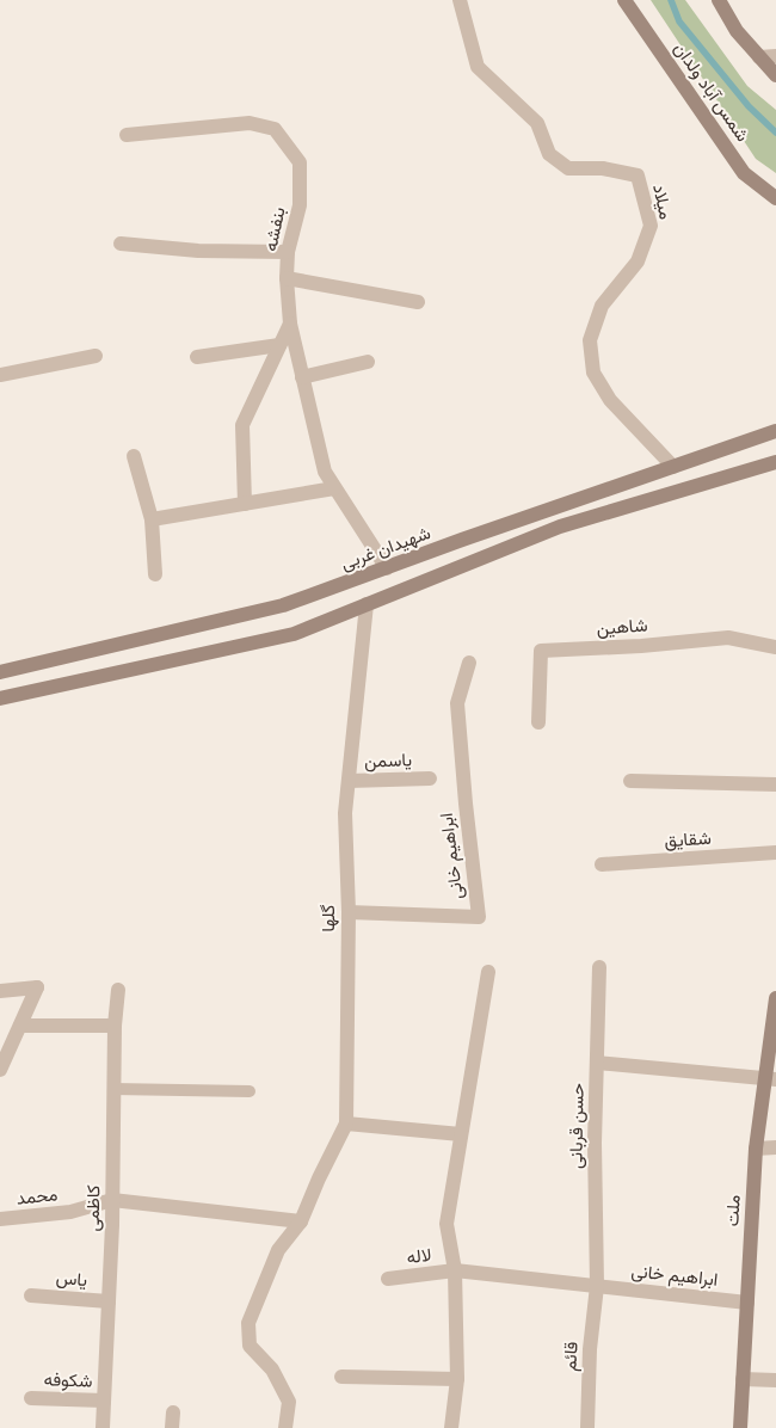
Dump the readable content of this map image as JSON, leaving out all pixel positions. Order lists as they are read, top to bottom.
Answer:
{
  "streets": {
    "main road": ["شمس آباد ولدان", "شهیدان غربی", "ملت"],
    "street": [
      "میلاد",
      "بنفشه",
      "شاهین",
      "یاسمن",
      "شقایق",
      "ابراهیم خانی",
      "گلها",
      "حسن قربانی",
      "محمد",
      "کاظمی",
      "لاله",
      "یاس",
      "قائم",
      "شکوفه"
    ]
  },
  "crossings": [
    ["میلاد", "شهیدان غربی"],
    ["بنفشه", "شهیدان غربی"],
    ["یاسمن", "گلها"],
    ["ابراهیم خانی", "گلها"],
    ["ابراهیم خانی", "حسن قربانی"],
    ["ابراهیم خانی", "ملت"],
    ["ابراهیم خانی", "لاله"],
    ["ابراهیم خانی", "قائم"],
    ["حسن قربانی", "قائم"],
    ["محمد", "کاظمی"],
    ["کاظمی", "یاس"],
    ["کاظمی", "شکوفه"]
  ]
}
